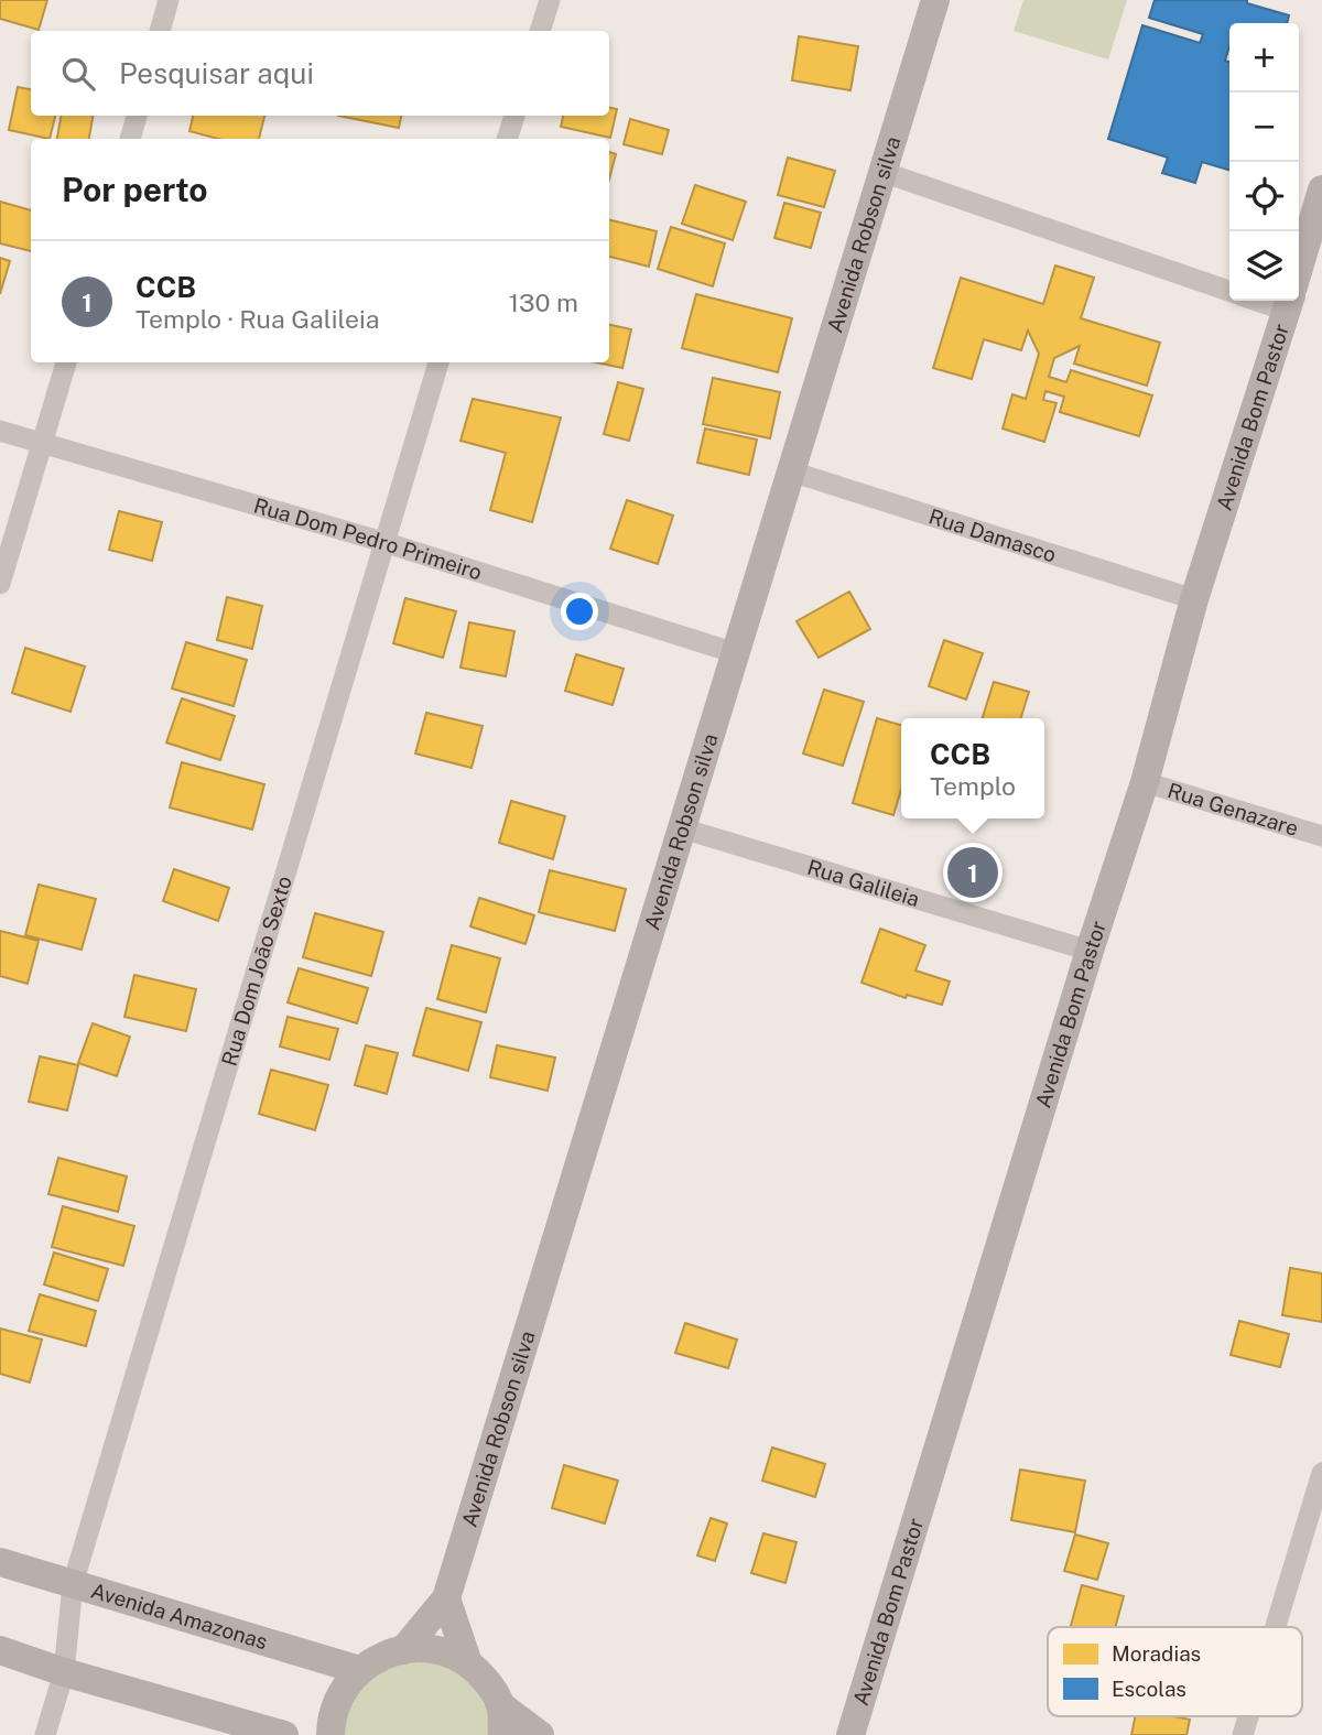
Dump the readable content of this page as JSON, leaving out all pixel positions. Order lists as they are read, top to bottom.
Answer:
{
  "streets": {
    "street": [
      "Avenida Robson silva",
      "Avenida Bom Pastor",
      "Rua Damasco",
      "Rua Dom Pedro Primeiro",
      "Rua Genazare",
      "Rua Galileia",
      "Rua Dom João Sexto",
      "Avenida Amazonas"
    ]
  },
  "crossings": [
    ["Avenida Robson silva", "Rua Damasco"],
    ["Avenida Robson silva", "Rua Dom Pedro Primeiro"],
    ["Avenida Robson silva", "Rua Galileia"],
    ["Avenida Bom Pastor", "Rua Damasco"],
    ["Avenida Bom Pastor", "Rua Genazare"],
    ["Avenida Bom Pastor", "Rua Galileia"],
    ["Rua Dom Pedro Primeiro", "Rua Dom João Sexto"],
    ["Rua Dom João Sexto", "Avenida Amazonas"]
  ],
  "legend": ["Moradias", "Escolas"],
  "page": {
    "map_buttons": ["+", "−"],
    "search": "Pesquisar aqui",
    "heading": "Por perto",
    "list": [
      {
        "mark": "1",
        "name": "CCB",
        "note": "Templo · Rua Galileia",
        "value": "130 m"
      }
    ],
    "popup": ["CCB", "Templo"],
    "pins": "1"
  }
}
